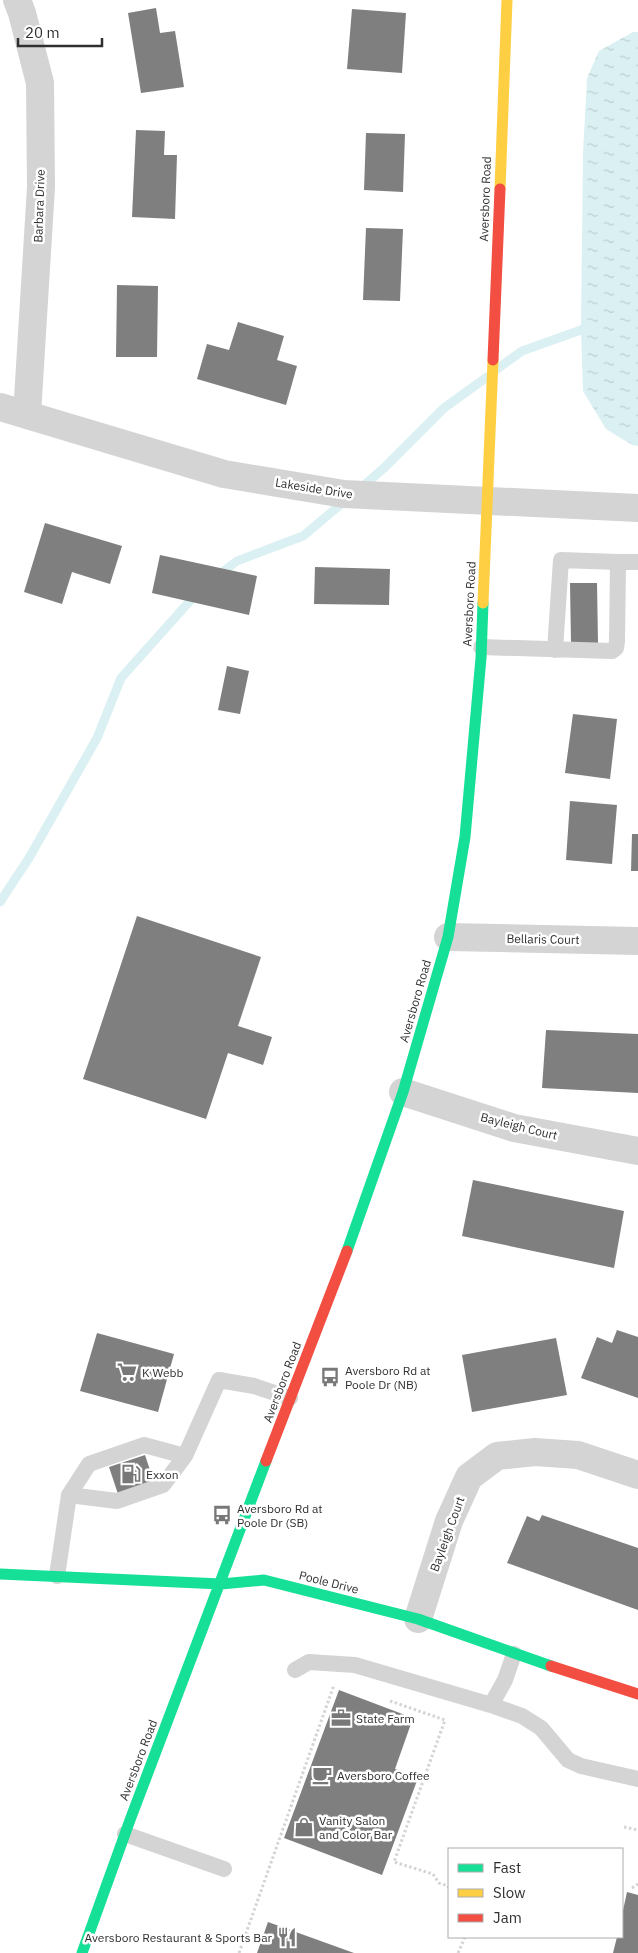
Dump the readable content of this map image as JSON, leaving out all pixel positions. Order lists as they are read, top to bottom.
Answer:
{
  "streets": {
    "street": [
      "Aversboro Road",
      "Barbara Drive",
      "Lakeside Drive",
      "Bellaris Court",
      "Bayleigh Court",
      "Poole Drive"
    ]
  },
  "crossings": [
    ["Aversboro Road", "Lakeside Drive"],
    ["Aversboro Road", "Bellaris Court"],
    ["Aversboro Road", "Bayleigh Court"],
    ["Aversboro Road", "Poole Drive"],
    ["Barbara Drive", "Lakeside Drive"],
    ["Bayleigh Court", "Poole Drive"]
  ],
  "places": {
    "supermarket": ["K Webb"],
    "bus stop": ["Aversboro Rd at Poole Dr (NB)", "Aversboro Rd at Poole Dr (SB)"],
    "fuel station": ["Exxon"],
    "office": ["State Farm"],
    "cafe": ["Aversboro Coffee"],
    "shop": ["Vanity Salon and Color Bar"],
    "restaurant": ["Aversboro Restaurant & Sports Bar"]
  },
  "legend": ["Fast", "Slow", "Jam"],
  "scale_bar": "20 m"
}
